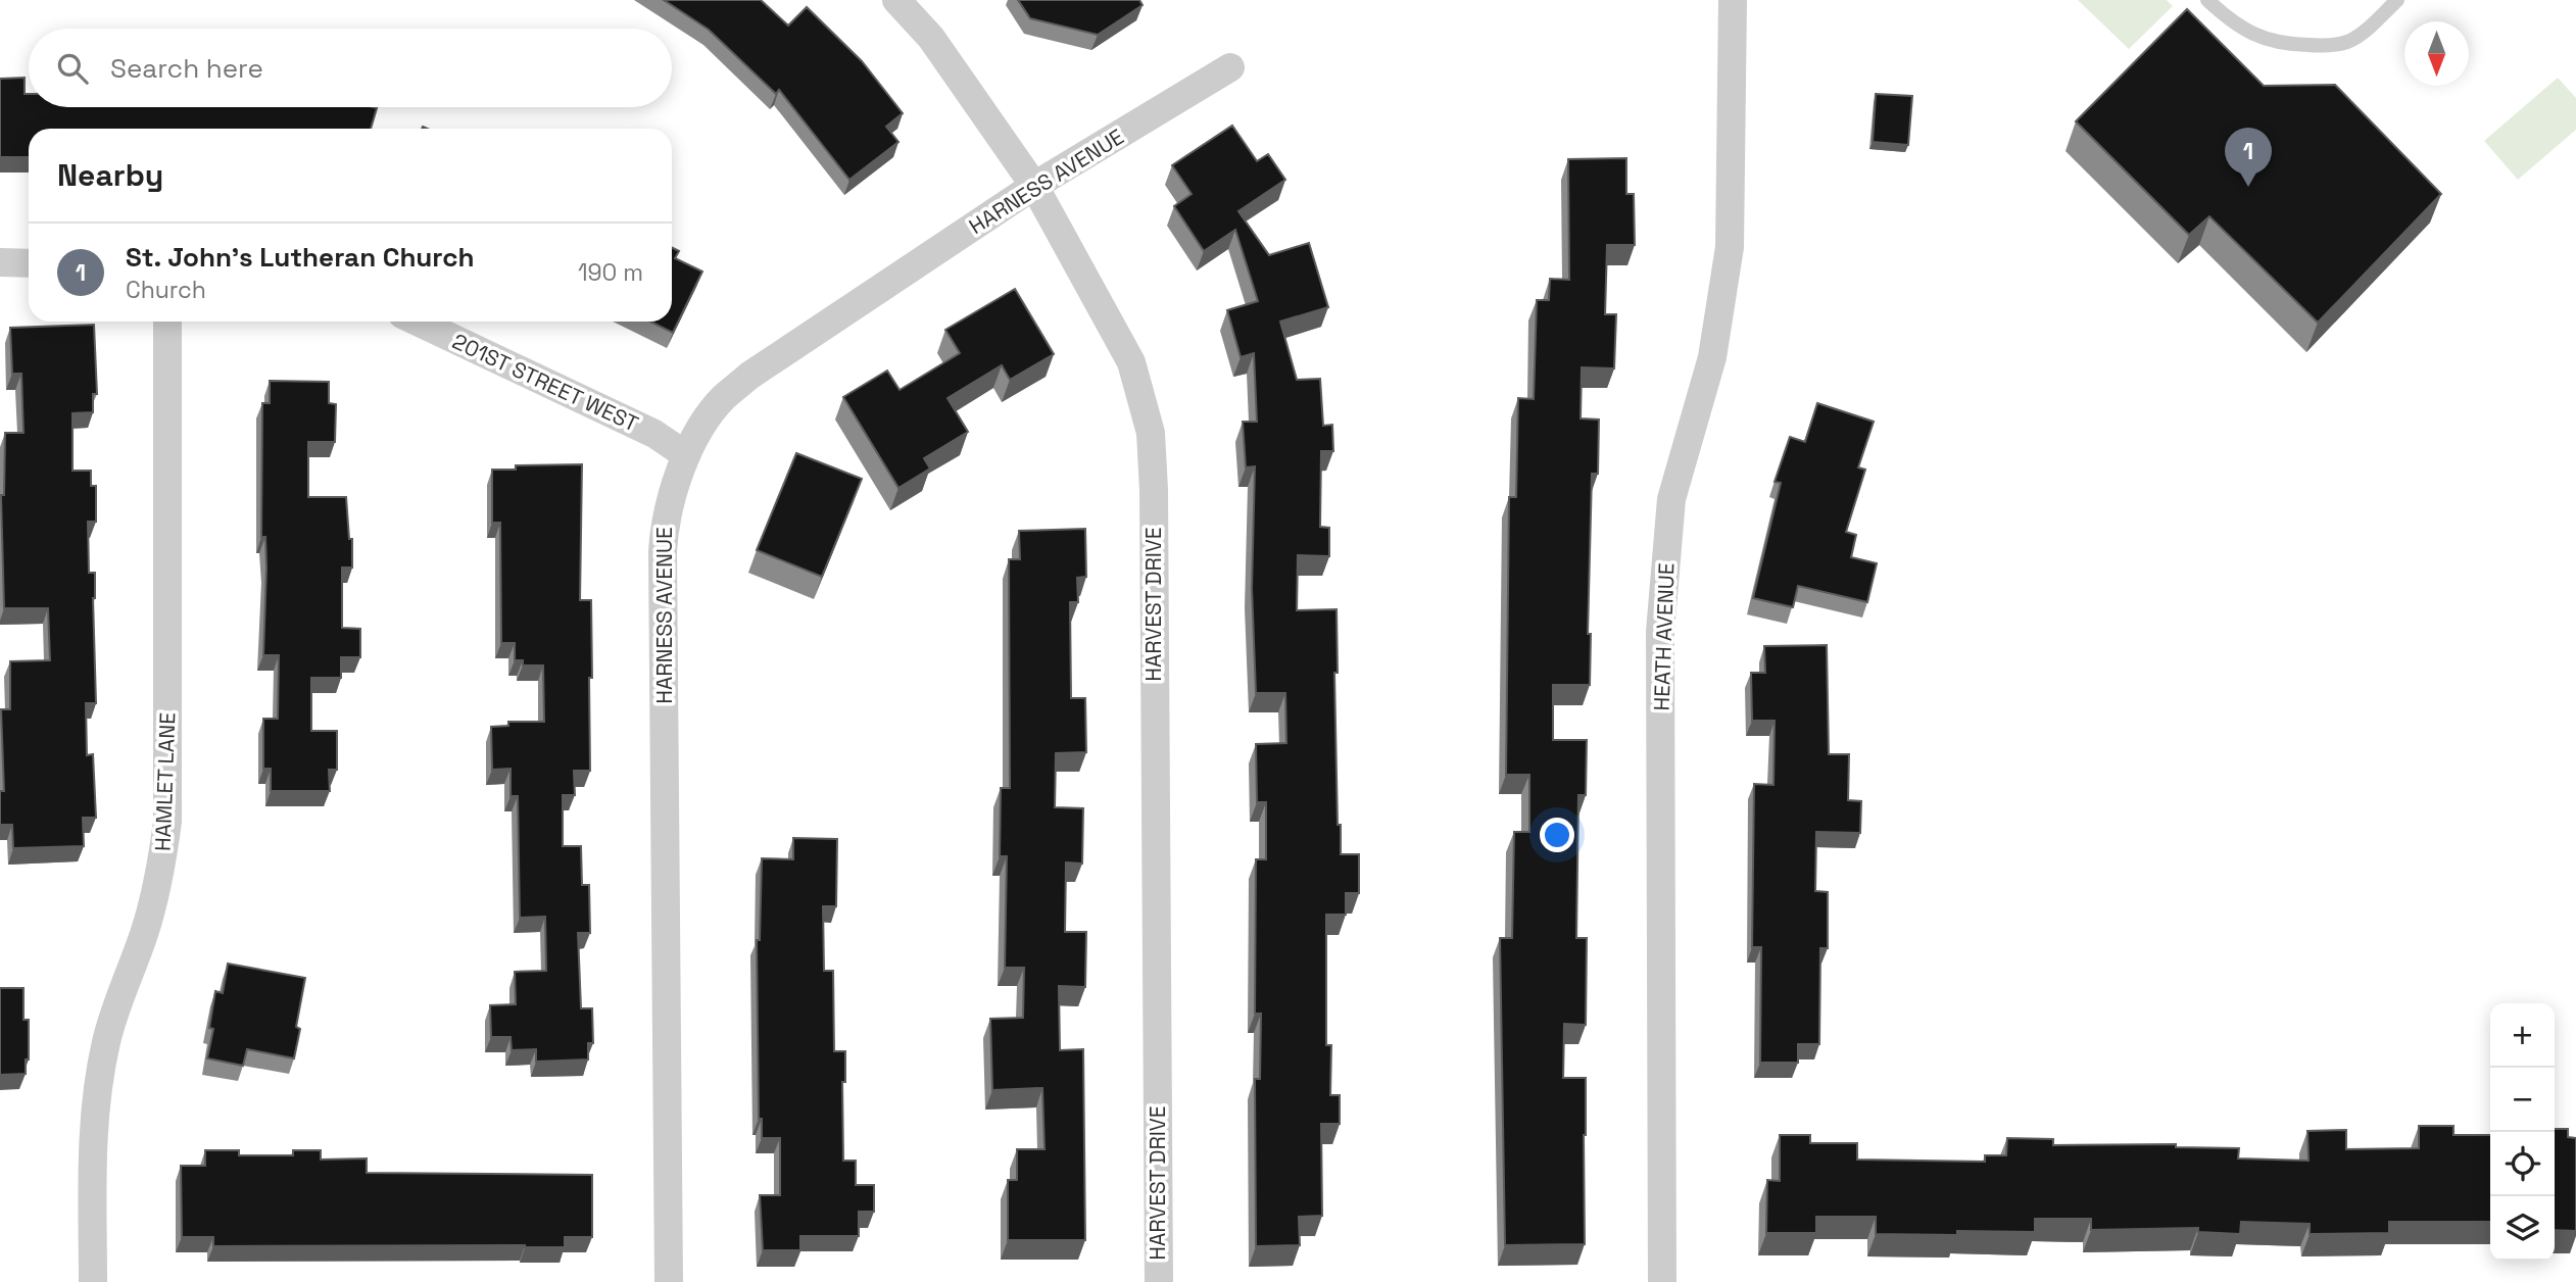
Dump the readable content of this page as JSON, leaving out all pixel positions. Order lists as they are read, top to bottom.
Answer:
{
  "streets": {
    "street": [
      "HARNESS AVENUE",
      "201ST STREET WEST",
      "HARVEST DRIVE",
      "HEATH AVENUE",
      "HAMLET LANE"
    ]
  },
  "crossings": [
    ["HARNESS AVENUE", "201ST STREET WEST"],
    ["HARNESS AVENUE", "HARVEST DRIVE"]
  ],
  "north": "bottom",
  "page": {
    "search": "Search here",
    "pins": "1",
    "heading": "Nearby",
    "list": [
      {
        "mark": "1",
        "name": "St. John's Lutheran Church",
        "note": "Church",
        "value": "190 m"
      }
    ],
    "map_buttons": ["+", "−"]
  }
}
